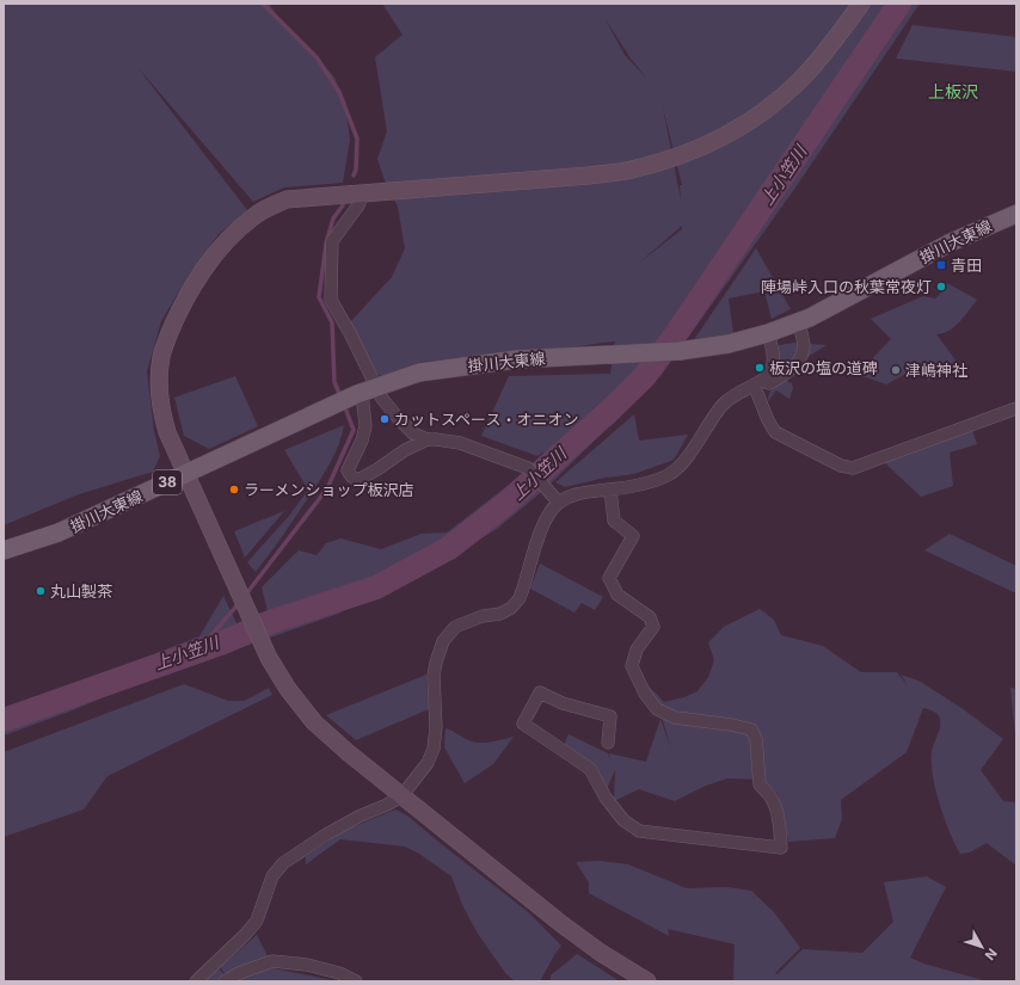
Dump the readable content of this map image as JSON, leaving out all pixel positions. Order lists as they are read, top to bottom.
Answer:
{
  "streets": {
    "main road": ["掛川大東線", "38"]
  },
  "districts": ["上板沢"],
  "water": ["上小笠川"],
  "places": {
    "transit": ["青田"],
    "other": [
      "陣場峠入口の秋葉常夜灯",
      "板沢の塩の道碑",
      "津嶋神社",
      "カットスペース・オニオン",
      "ラーメンショップ板沢店",
      "丸山製茶"
    ]
  },
  "north": "bottom right"
}
